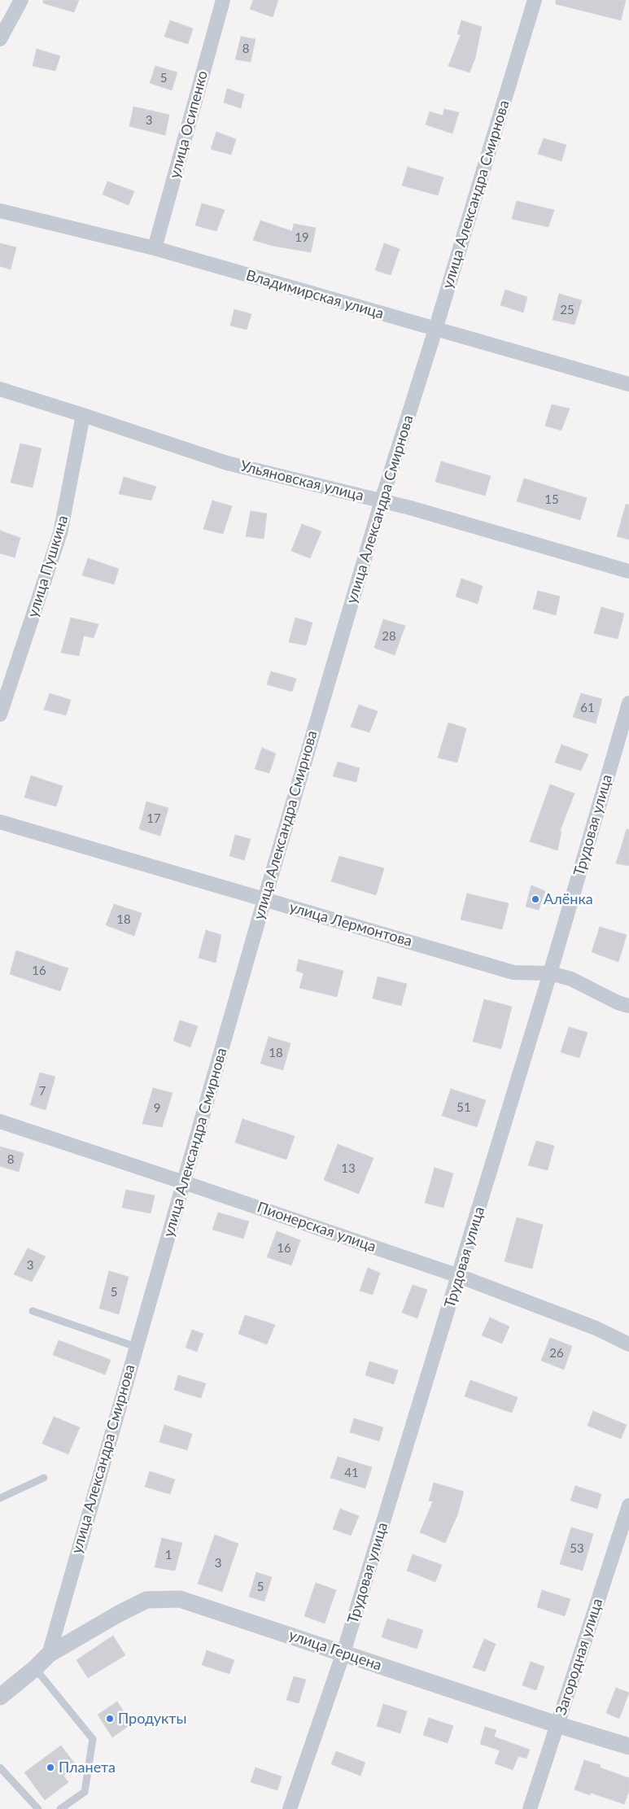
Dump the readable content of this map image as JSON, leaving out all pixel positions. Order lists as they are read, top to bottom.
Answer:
{
  "streets": {
    "street": [
      "улица Осипенко",
      "улица Александра Смирнова",
      "Владимирская улица",
      "Ульяновская улица",
      "улица Пушкина",
      "Трудовая улица",
      "улица Лермонтова",
      "Пионерская улица",
      "улица Герцена",
      "Загородная улица"
    ]
  },
  "crossings": [
    ["улица Осипенко", "Владимирская улица"],
    ["улица Александра Смирнова", "Владимирская улица"],
    ["улица Александра Смирнова", "Ульяновская улица"],
    ["улица Александра Смирнова", "улица Лермонтова"],
    ["улица Александра Смирнова", "Пионерская улица"],
    ["улица Александра Смирнова", "улица Герцена"],
    ["Ульяновская улица", "улица Пушкина"],
    ["Трудовая улица", "улица Лермонтова"],
    ["Трудовая улица", "Пионерская улица"],
    ["Трудовая улица", "улица Герцена"],
    ["улица Герцена", "Загородная улица"]
  ],
  "places": ["Алёнка", "Продукты", "Планета"],
  "house_numbers": [
    "8",
    "5",
    "3",
    "19",
    "25",
    "15",
    "28",
    "61",
    "17",
    "18",
    "16",
    "18",
    "7",
    "51",
    "9",
    "8",
    "13",
    "16",
    "3",
    "5",
    "26",
    "41",
    "53",
    "1",
    "3",
    "5"
  ]
}
